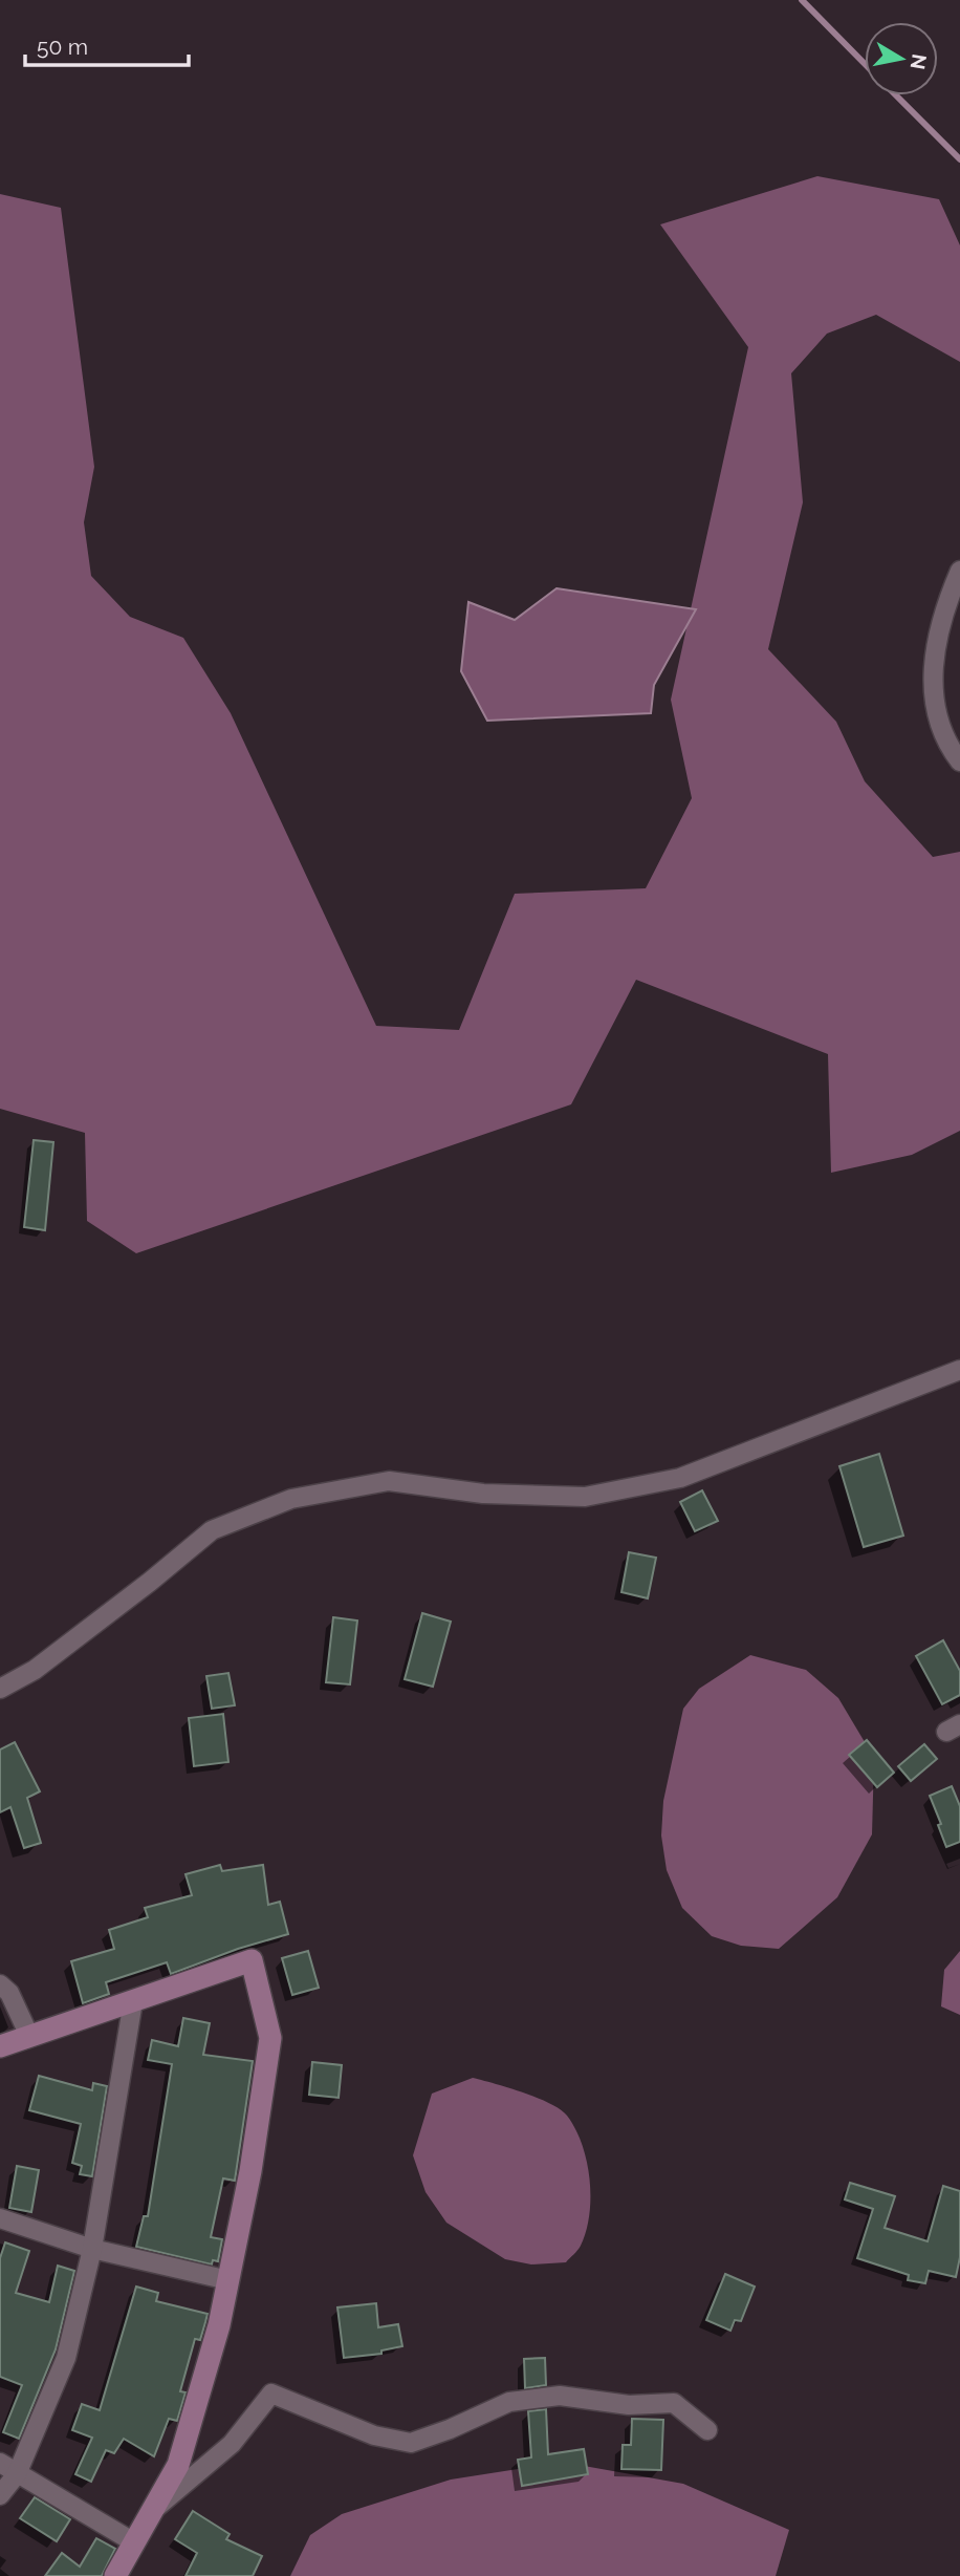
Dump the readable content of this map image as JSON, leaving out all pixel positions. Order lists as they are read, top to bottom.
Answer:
{
  "scale_bar": "50 m",
  "north": "right"
}
